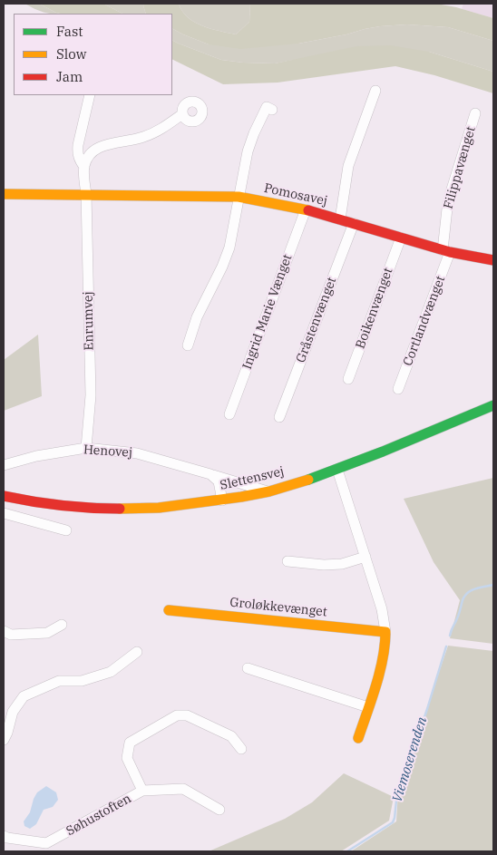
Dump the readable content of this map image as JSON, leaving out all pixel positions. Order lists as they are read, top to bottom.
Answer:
{
  "streets": {
    "street": [
      "Filippavænget",
      "Pomosavej",
      "Boikenvænget",
      "Ingrid Marie Vænget",
      "Gråstenvænget",
      "Enrumvej",
      "Cortlandvænget",
      "Henovej",
      "Slettensvej",
      "Groløkkevænget",
      "Søhustoften"
    ]
  },
  "crossings": [
    ["Filippavænget", "Pomosavej"],
    ["Filippavænget", "Cortlandvænget"],
    ["Pomosavej", "Boikenvænget"],
    ["Pomosavej", "Ingrid Marie Vænget"],
    ["Pomosavej", "Gråstenvænget"],
    ["Pomosavej", "Enrumvej"],
    ["Pomosavej", "Cortlandvænget"],
    ["Enrumvej", "Henovej"],
    ["Henovej", "Slettensvej"]
  ],
  "water": ["Viemoserenden"],
  "legend": ["Fast", "Slow", "Jam"]
}
